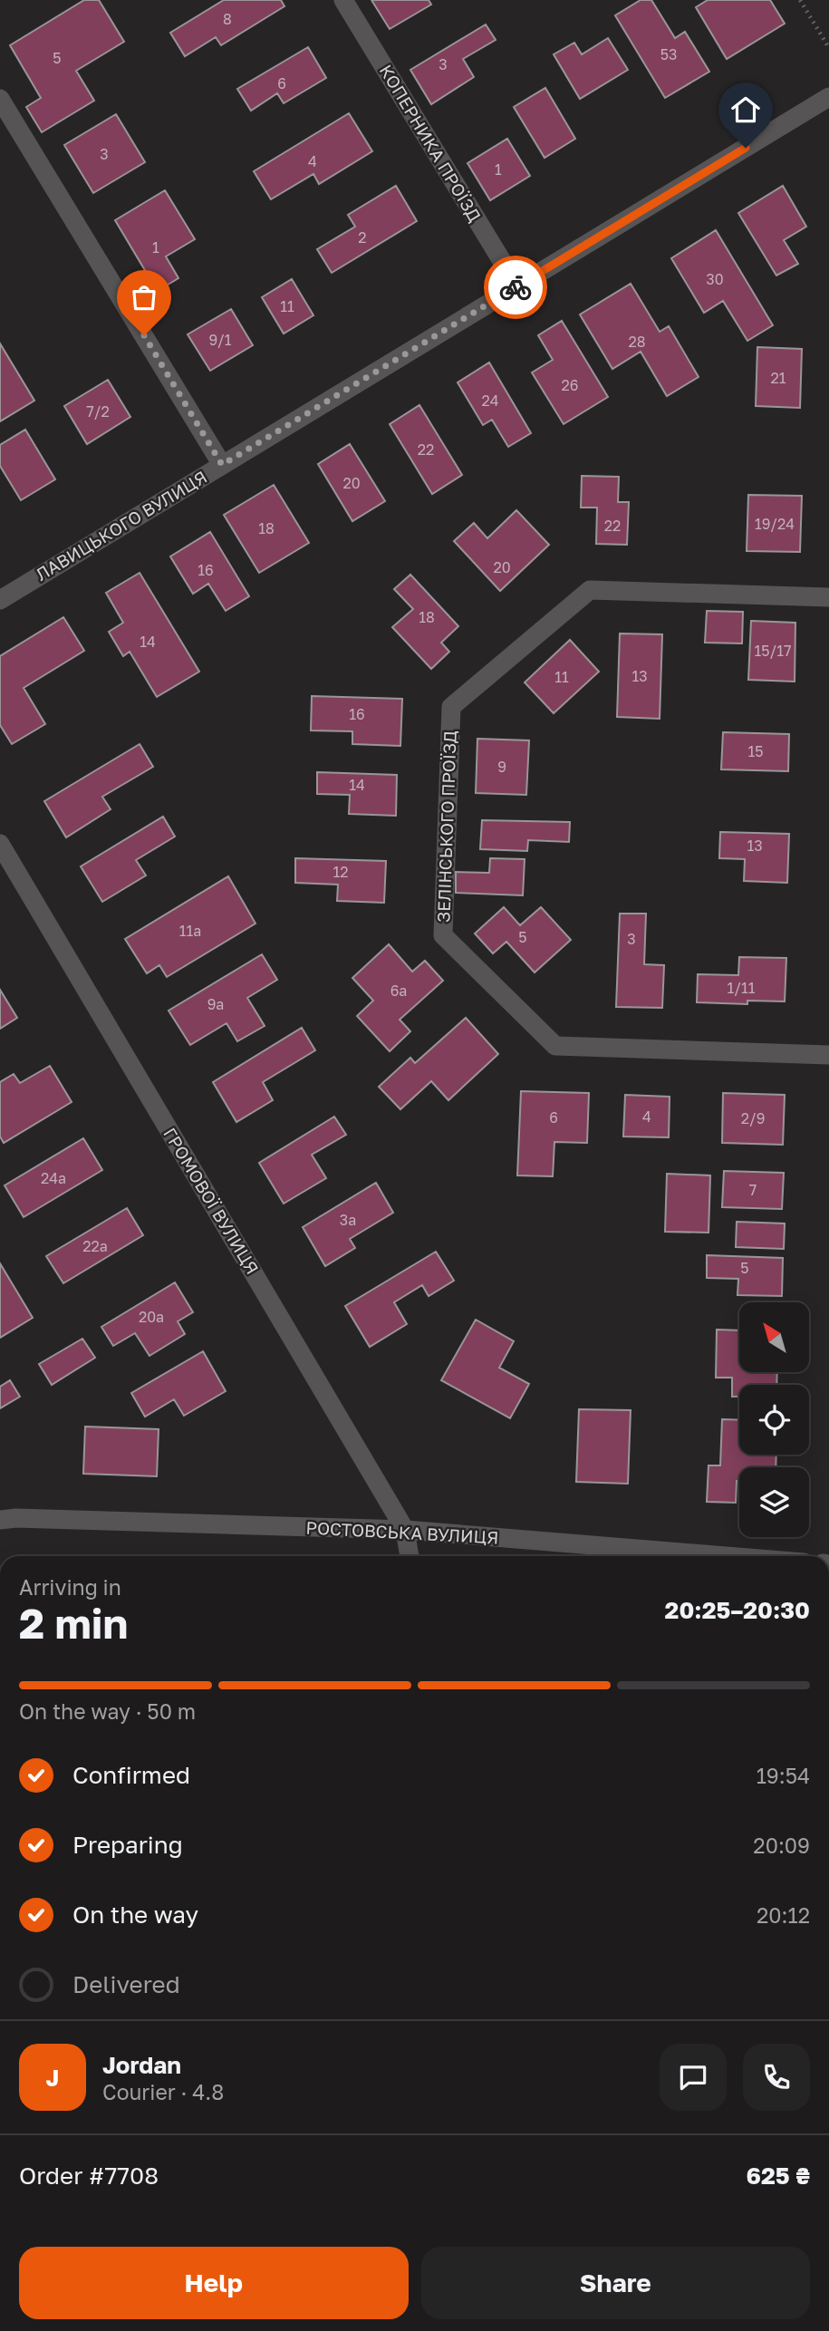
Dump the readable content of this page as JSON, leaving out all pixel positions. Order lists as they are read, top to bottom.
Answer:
{
  "streets": {
    "street": [
      "КОПЕРНИКА ПРОЇЗД",
      "ЛАВИЦЬКОГО ВУЛИЦЯ",
      "ЗЕЛІНСЬКОГО ПРОЇЗД",
      "ГРОМОВОЇ ВУЛИЦЯ",
      "РОСТОВСЬКА ВУЛИЦЯ"
    ]
  },
  "crossings": [
    ["КОПЕРНИКА ПРОЇЗД", "ЛАВИЦЬКОГО ВУЛИЦЯ"],
    ["ГРОМОВОЇ ВУЛИЦЯ", "РОСТОВСЬКА ВУЛИЦЯ"]
  ],
  "house_numbers": [
    "8",
    "53",
    "5",
    "3",
    "6",
    "3",
    "4",
    "1",
    "2",
    "1",
    "30",
    "11",
    "9/1",
    "28",
    "21",
    "26",
    "24",
    "7/2",
    "22",
    "20",
    "19/24",
    "22",
    "18",
    "20",
    "16",
    "18",
    "14",
    "15/17",
    "13",
    "11",
    "16",
    "15",
    "9",
    "14",
    "13",
    "12",
    "11а",
    "5",
    "3",
    "1/11",
    "6а",
    "9а",
    "4",
    "6",
    "2/9",
    "24а",
    "7",
    "3а",
    "22а",
    "5",
    "20а"
  ],
  "north": "top left",
  "page": {
    "heading": ["2 min", "Arriving in", "20:25–20:30"],
    "panel": [
      "Jordan",
      "Courier · 4.8",
      "Order #7708",
      "625 ₴"
    ],
    "bar": "On the way · 50 m",
    "list": [
      ["Confirmed", "19:54"],
      ["Preparing", "20:09"],
      ["On the way", "20:12"],
      "Delivered"
    ],
    "round": "J",
    "buttons": ["Help", "Share"]
  }
}
